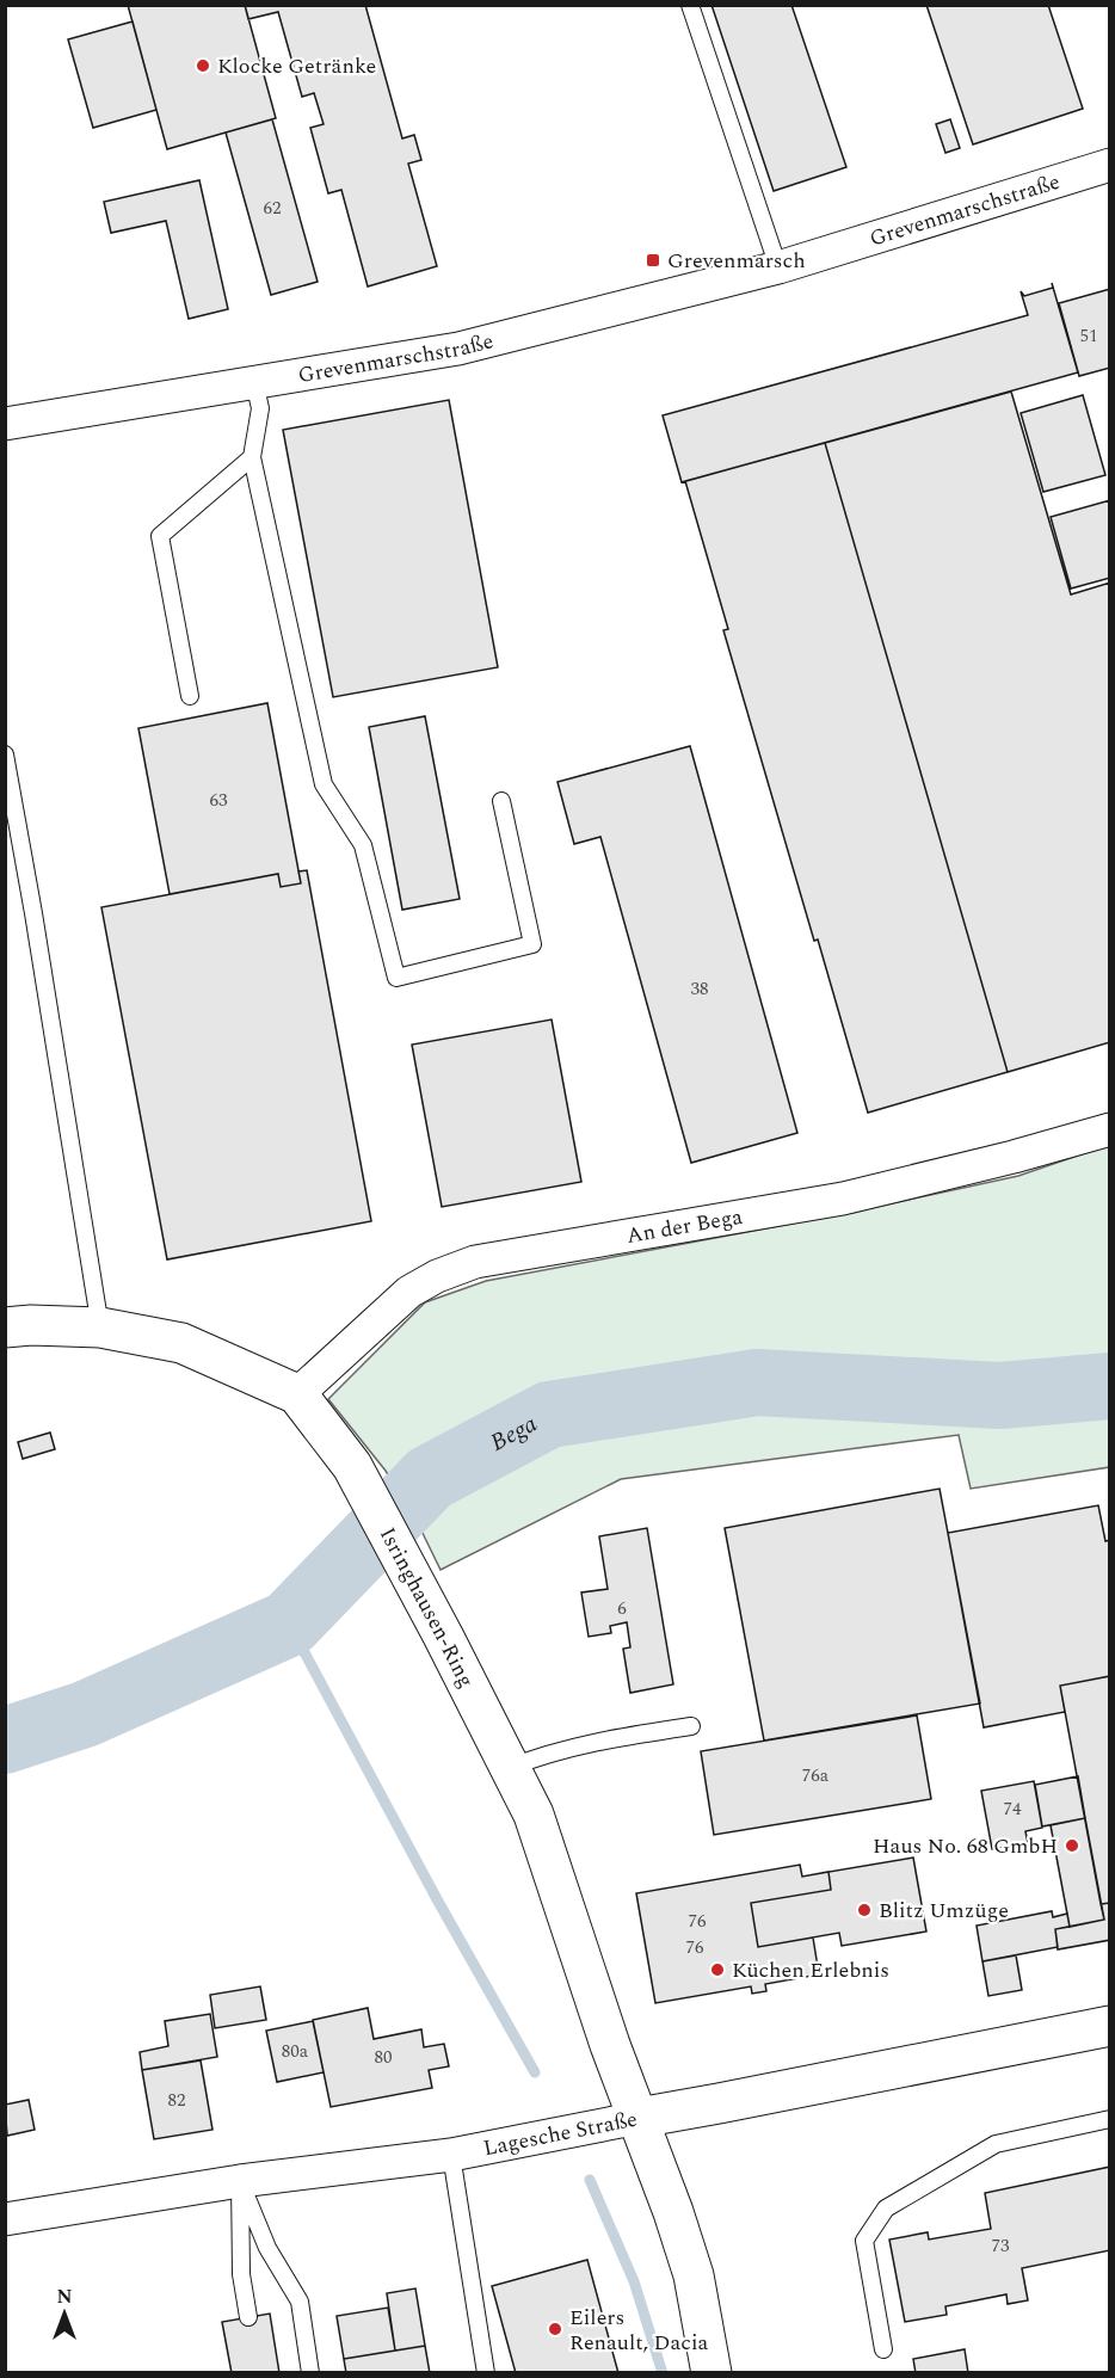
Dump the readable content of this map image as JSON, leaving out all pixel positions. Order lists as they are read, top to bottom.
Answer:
{
  "streets": {
    "street": [
      "Grevenmarschstraße",
      "An der Bega",
      "Isringhausen-Ring",
      "Lagesche Straße"
    ]
  },
  "crossings": [
    ["An der Bega", "Isringhausen-Ring"],
    ["Isringhausen-Ring", "Lagesche Straße"]
  ],
  "water": ["Bega"],
  "places": {
    "other": [
      "Klocke Getränke",
      "Haus No. 68 GmbH",
      "Blitz Umzüge",
      "Küchen Erlebnis",
      "Eilers Renault, Dacia"
    ],
    "transit": ["Grevenmarsch"]
  },
  "house_numbers": [
    "62",
    "51",
    "63",
    "38",
    "6",
    "76a",
    "74",
    "76",
    "76",
    "80a",
    "80",
    "82",
    "73"
  ],
  "north": "top"
}
